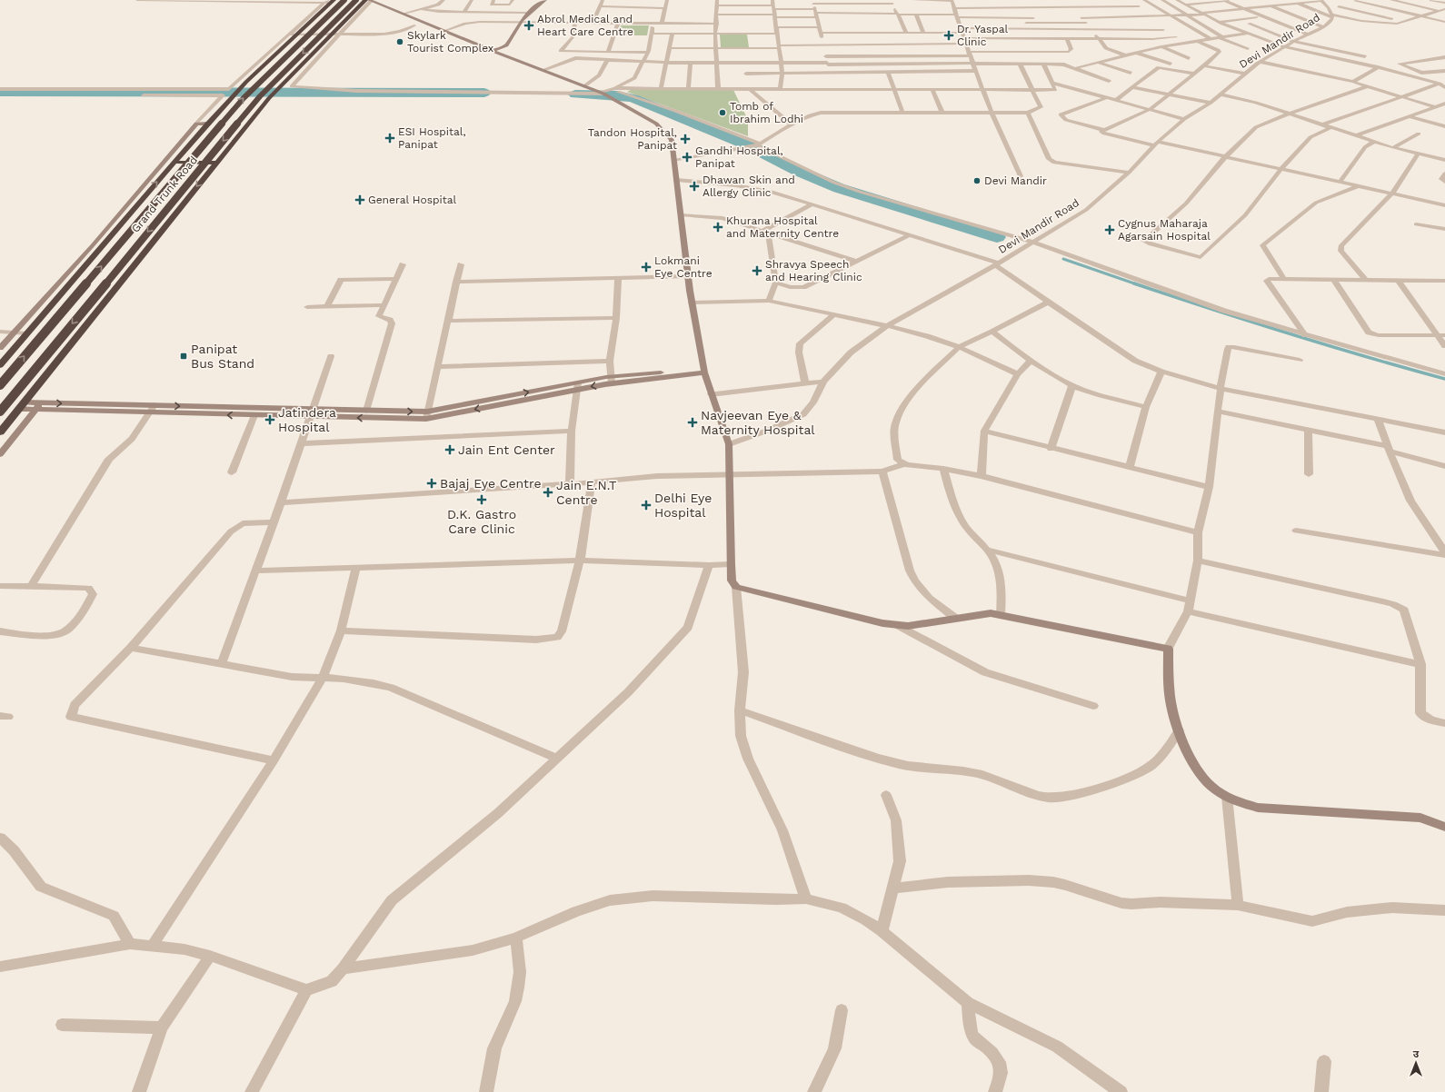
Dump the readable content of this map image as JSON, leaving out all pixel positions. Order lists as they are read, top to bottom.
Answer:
{
  "streets": {
    "highway": ["Grand Trunk Road"],
    "street": ["Devi Mandir Road"]
  },
  "places": {
    "health": [
      "Abrol Medical and Heart Care Centre",
      "Dr. Yaspal Clinic",
      "ESI Hospital, Panipat",
      "Tandon Hospital, Panipat",
      "Gandhi Hospital, Panipat",
      "Dhawan Skin and Allergy Clinic",
      "General Hospital",
      "Khurana Hospital and Maternity Centre",
      "Cygnus Maharaja Agarsain Hospital",
      "Lokmani Eye Centre",
      "Shravya Speech and Hearing Clinic",
      "Jatindera Hospital",
      "Navjeevan Eye & Maternity Hospital",
      "Jain Ent Center",
      "Bajaj Eye Centre",
      "Jain E.N.T Centre",
      "D.K. Gastro Care Clinic",
      "Delhi Eye Hospital"
    ],
    "other": ["Skylark Tourist Complex", "Tomb of Ibrahim Lodhi", "Devi Mandir"],
    "transit": ["Panipat Bus Stand"]
  },
  "north": "top"
}
